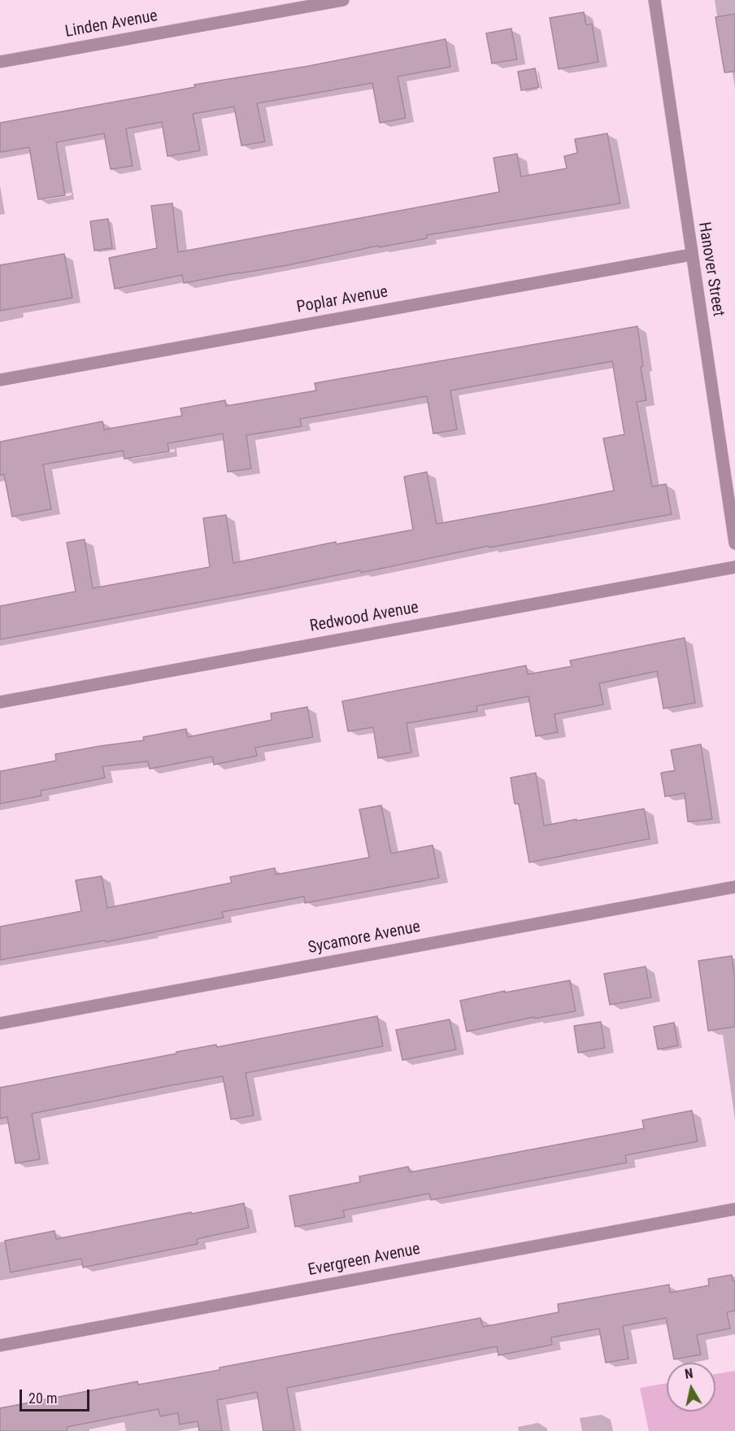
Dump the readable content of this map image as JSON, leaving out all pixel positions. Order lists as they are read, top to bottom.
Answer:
{
  "streets": {
    "street": [
      "Linden Avenue",
      "Hanover Street",
      "Poplar Avenue",
      "Redwood Avenue",
      "Sycamore Avenue",
      "Evergreen Avenue"
    ]
  },
  "crossings": [
    ["Hanover Street", "Poplar Avenue"]
  ],
  "scale_bar": "20 m",
  "north": "top"
}
